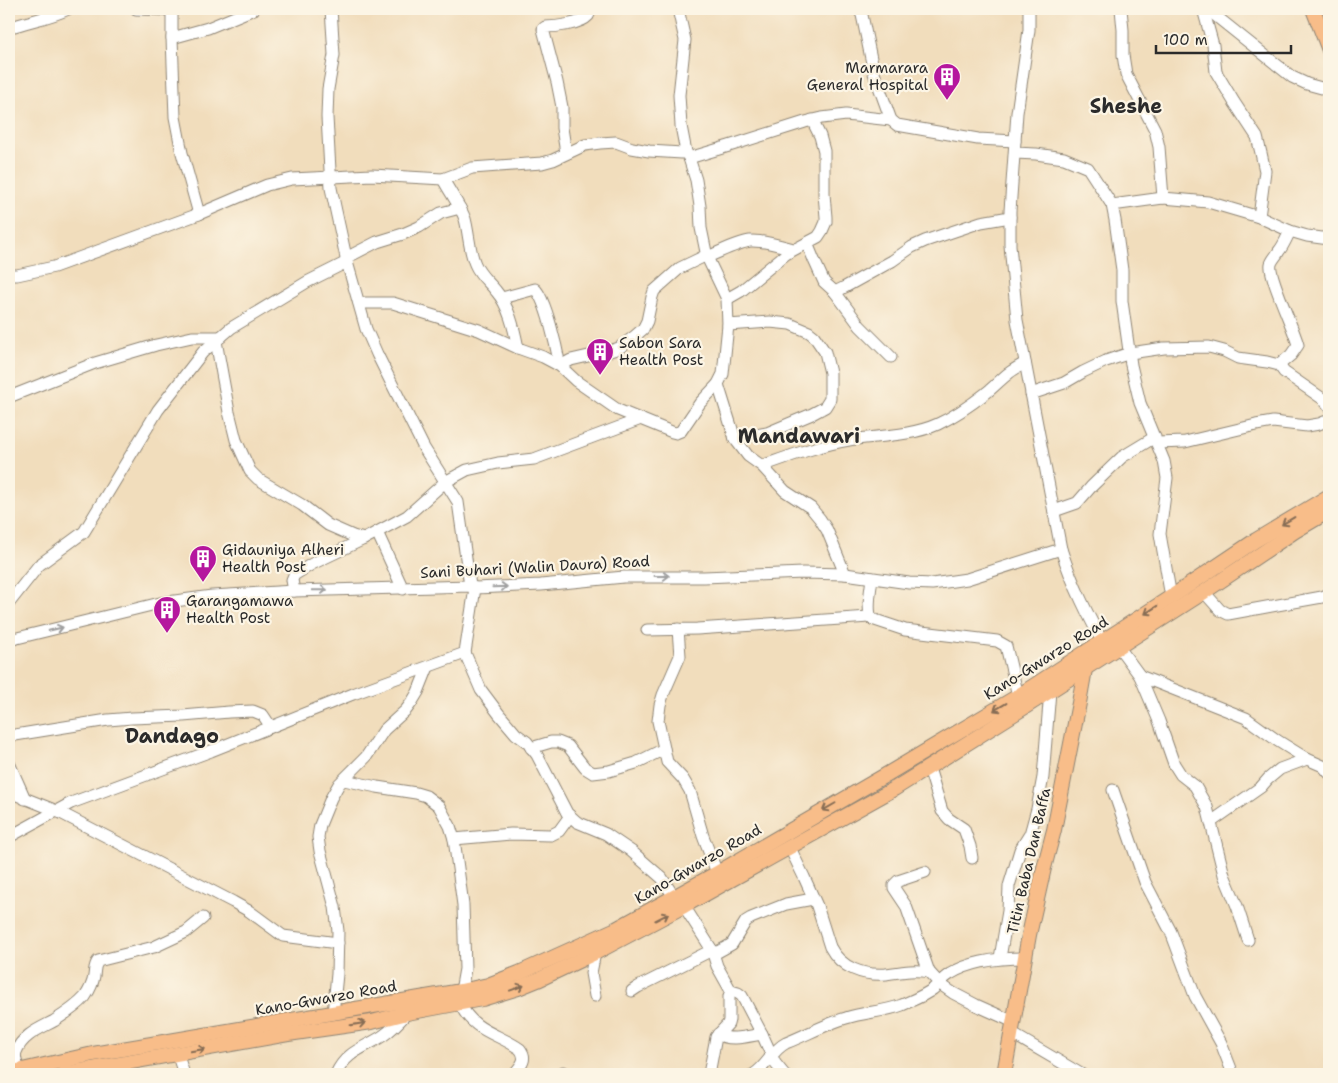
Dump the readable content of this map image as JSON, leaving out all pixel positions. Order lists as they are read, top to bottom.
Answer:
{
  "streets": {
    "main road": ["Kano-Gwarzo Road", "Titin Baba Dan Baffa"],
    "street": ["Sani Buhari (Walin Daura) Road"]
  },
  "crossings": [
    ["Kano-Gwarzo Road", "Titin Baba Dan Baffa"]
  ],
  "districts": ["Sheshe", "Mandawari", "Dandago"],
  "places": {
    "building": [
      "Marmarara General Hospital",
      "Sabon Sara Health Post",
      "Gidauniya Alheri Health Post",
      "Garangamawa Health Post"
    ]
  },
  "scale_bar": "100 m"
}
